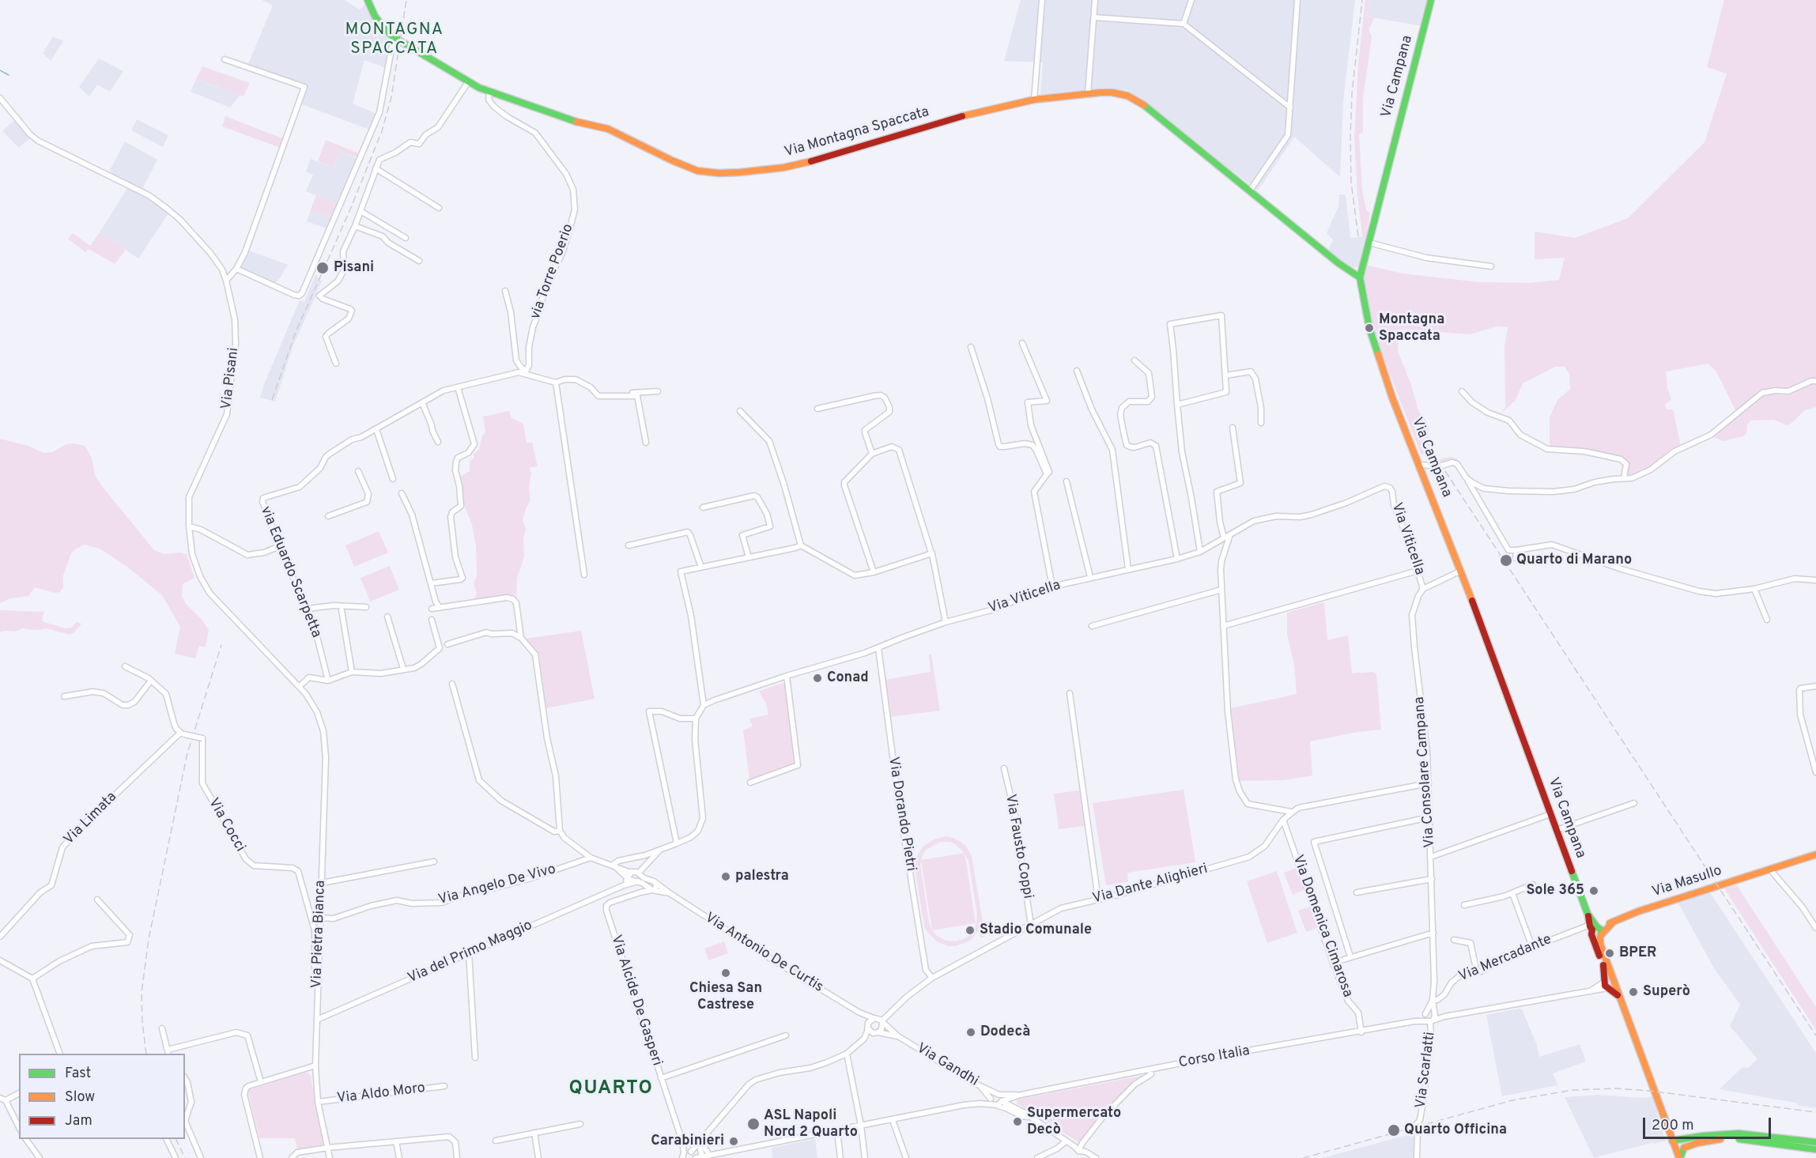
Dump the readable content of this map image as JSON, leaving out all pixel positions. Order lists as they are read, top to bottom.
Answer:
{
  "streets": {
    "main road": ["Via Campana", "Via Montagna Spaccata", "Via Masullo"],
    "street": [
      "via Torre Poerio",
      "Via Pisani",
      "Via Viticella",
      "via Eduardo Scarpetta",
      "Via Consolare Campana",
      "Via Dorando Pietri",
      "Via Limata",
      "Via Cocci",
      "Via Fausto Coppi",
      "Via Dante Alighieri",
      "Via Angelo De Vivo",
      "Via Domenica Cimarosa",
      "Via Pietra Bianca",
      "Via del Primo Maggio",
      "Via Antonio De Curtis",
      "Via Mercadante",
      "Via Alcide De Gasperi",
      "Corso Italia",
      "Via Gandhi",
      "Via Scarlatti",
      "Via Aldo Moro"
    ]
  },
  "crossings": [
    ["Via Campana", "Via Montagna Spaccata"],
    ["Via Campana", "Via Masullo"],
    ["Via Campana", "Via Mercadante"],
    ["Via Campana", "Corso Italia"],
    ["Via Montagna Spaccata", "via Torre Poerio"],
    ["via Torre Poerio", "via Eduardo Scarpetta"],
    ["Via Pisani", "Via Pietra Bianca"],
    ["Via Viticella", "Via Consolare Campana"],
    ["Via Viticella", "Via Dorando Pietri"],
    ["Via Consolare Campana", "Via Dante Alighieri"],
    ["Via Consolare Campana", "Via Mercadante"],
    ["Via Consolare Campana", "Corso Italia"],
    ["Via Consolare Campana", "Via Scarlatti"],
    ["Via Dorando Pietri", "Via Dante Alighieri"],
    ["Via Limata", "Via Cocci"],
    ["Via Cocci", "Via Pietra Bianca"],
    ["Via Fausto Coppi", "Via Dante Alighieri"],
    ["Via Masullo", "Via Mercadante"],
    ["Via Dante Alighieri", "Via Domenica Cimarosa"],
    ["Via Dante Alighieri", "Via Antonio De Curtis"],
    ["Via Dante Alighieri", "Via Gandhi"],
    ["Via Angelo De Vivo", "Via Pietra Bianca"],
    ["Via Domenica Cimarosa", "Corso Italia"],
    ["Via Pietra Bianca", "Via del Primo Maggio"],
    ["Via Pietra Bianca", "Via Aldo Moro"],
    ["Via del Primo Maggio", "Via Antonio De Curtis"],
    ["Via Antonio De Curtis", "Via Alcide De Gasperi"],
    ["Via Antonio De Curtis", "Via Gandhi"],
    ["Corso Italia", "Via Scarlatti"]
  ],
  "districts": ["MONTAGNA SPACCATA", "QUARTO"],
  "places": [
    "Pisani",
    "Montagna Spaccata",
    "Quarto di Marano",
    "Conad",
    "palestra",
    "Sole 365",
    "Stadio Comunale",
    "BPER",
    "Chiesa San Castrese",
    "Superò",
    "Dodecà",
    "Supermercato Decò",
    "ASL Napoli Nord 2 Quarto",
    "Quarto Officina",
    "Carabinieri"
  ],
  "legend": ["Fast", "Slow", "Jam"],
  "scale_bar": "200 m"
}
